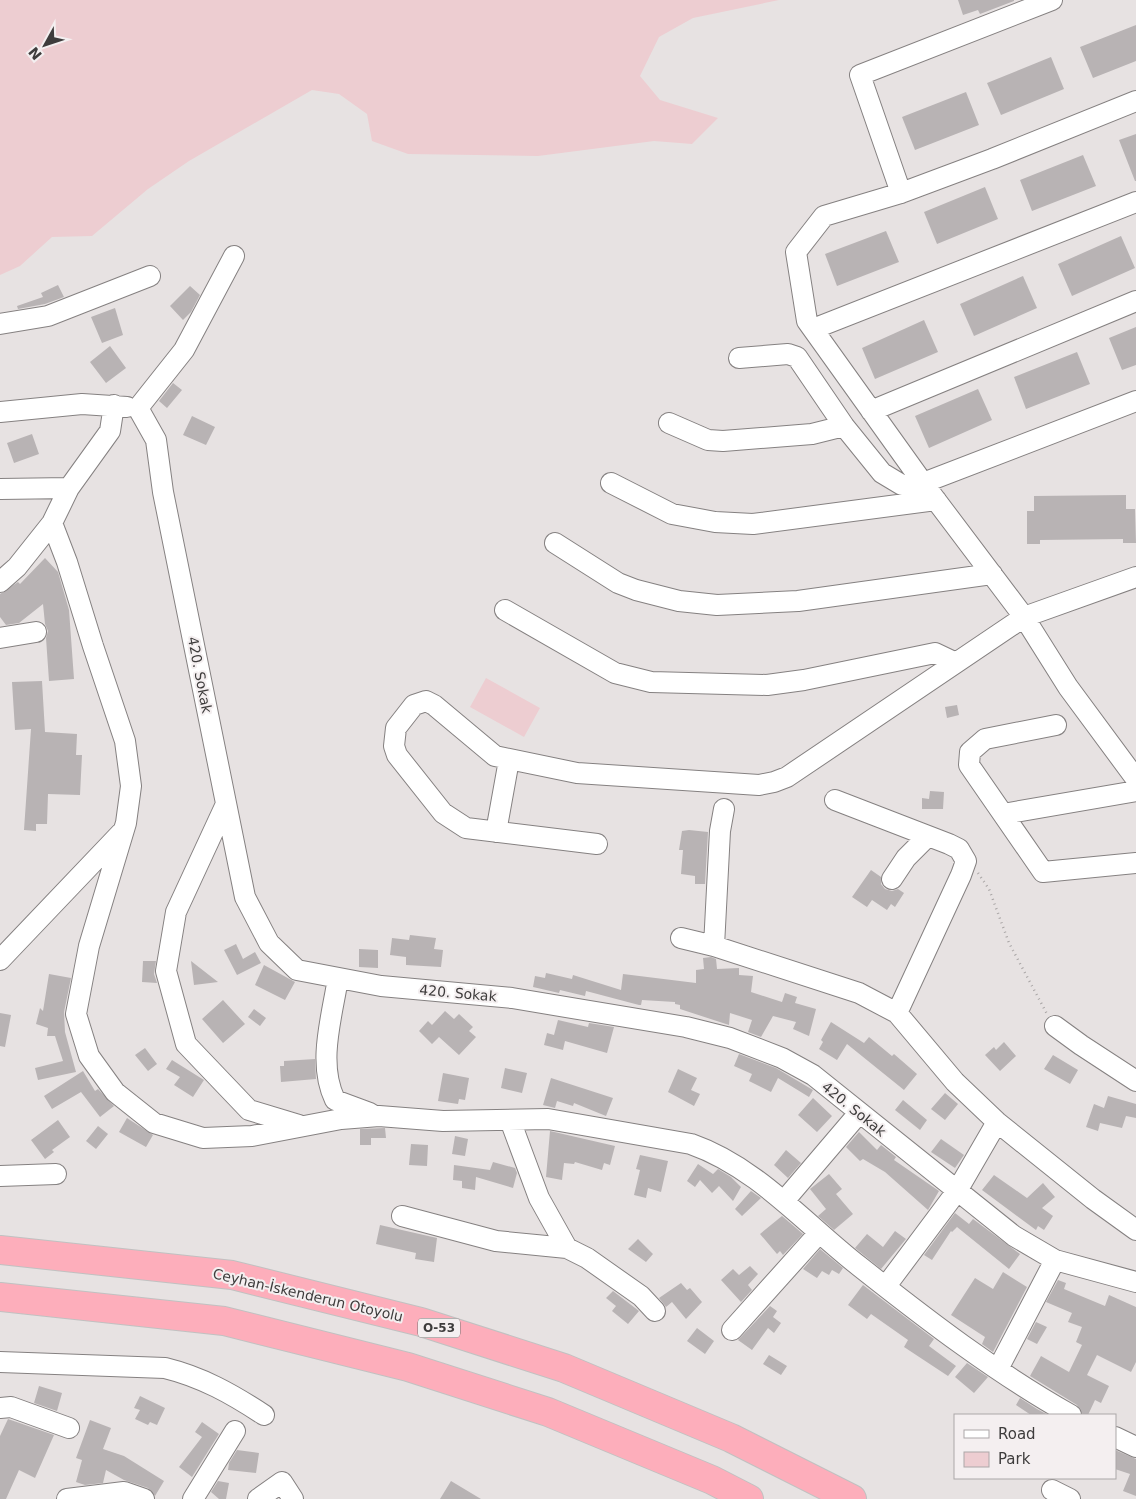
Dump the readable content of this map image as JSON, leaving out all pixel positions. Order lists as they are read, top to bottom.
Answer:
{
  "streets": {
    "highway": ["Ceyhan-İskenderun Otoyolu", "O-53"],
    "street": ["420. Sokak"]
  },
  "legend": ["Road", "Park"],
  "north": "bottom left"
}
